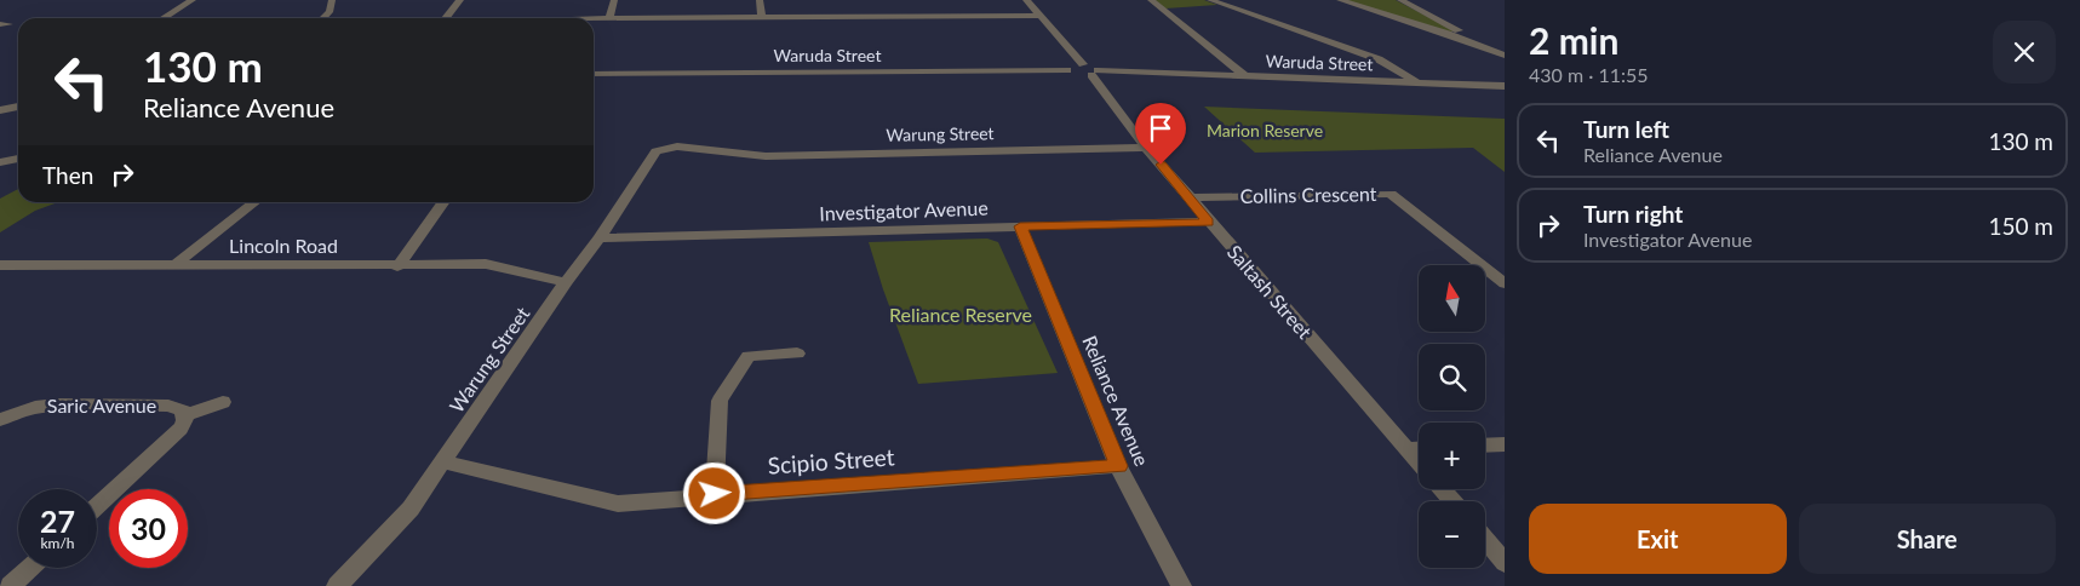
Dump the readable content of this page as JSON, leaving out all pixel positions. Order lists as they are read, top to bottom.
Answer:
{
  "streets": {
    "street": [
      "Waruda Street",
      "Warung Street",
      "Collins Crescent",
      "Investigator Avenue",
      "Lincoln Road",
      "Saltash Street",
      "Reliance Avenue",
      "Saric Avenue",
      "Scipio Street"
    ]
  },
  "crossings": [
    ["Waruda Street", "Saltash Street"],
    ["Warung Street", "Investigator Avenue"],
    ["Warung Street", "Lincoln Road"],
    ["Warung Street", "Saltash Street"],
    ["Warung Street", "Scipio Street"],
    ["Collins Crescent", "Saltash Street"],
    ["Investigator Avenue", "Saltash Street"],
    ["Investigator Avenue", "Reliance Avenue"],
    ["Reliance Avenue", "Scipio Street"]
  ],
  "parks": ["Marion Reserve", "Reliance Reserve"],
  "north": "top",
  "page": {
    "heading": ["2 min", "430 m · 11:55"],
    "turn": ["130 m", "Reliance Avenue"],
    "list": [
      {
        "name": "Turn left",
        "note": "Reliance Avenue",
        "value": "130 m"
      },
      {
        "name": "Turn right",
        "note": "Investigator Avenue",
        "value": "150 m"
      }
    ],
    "then": "Then",
    "map_buttons": ["+", "−"],
    "speed": "27 km/h",
    "limit": "30",
    "buttons": ["Exit", "Share"]
  }
}
